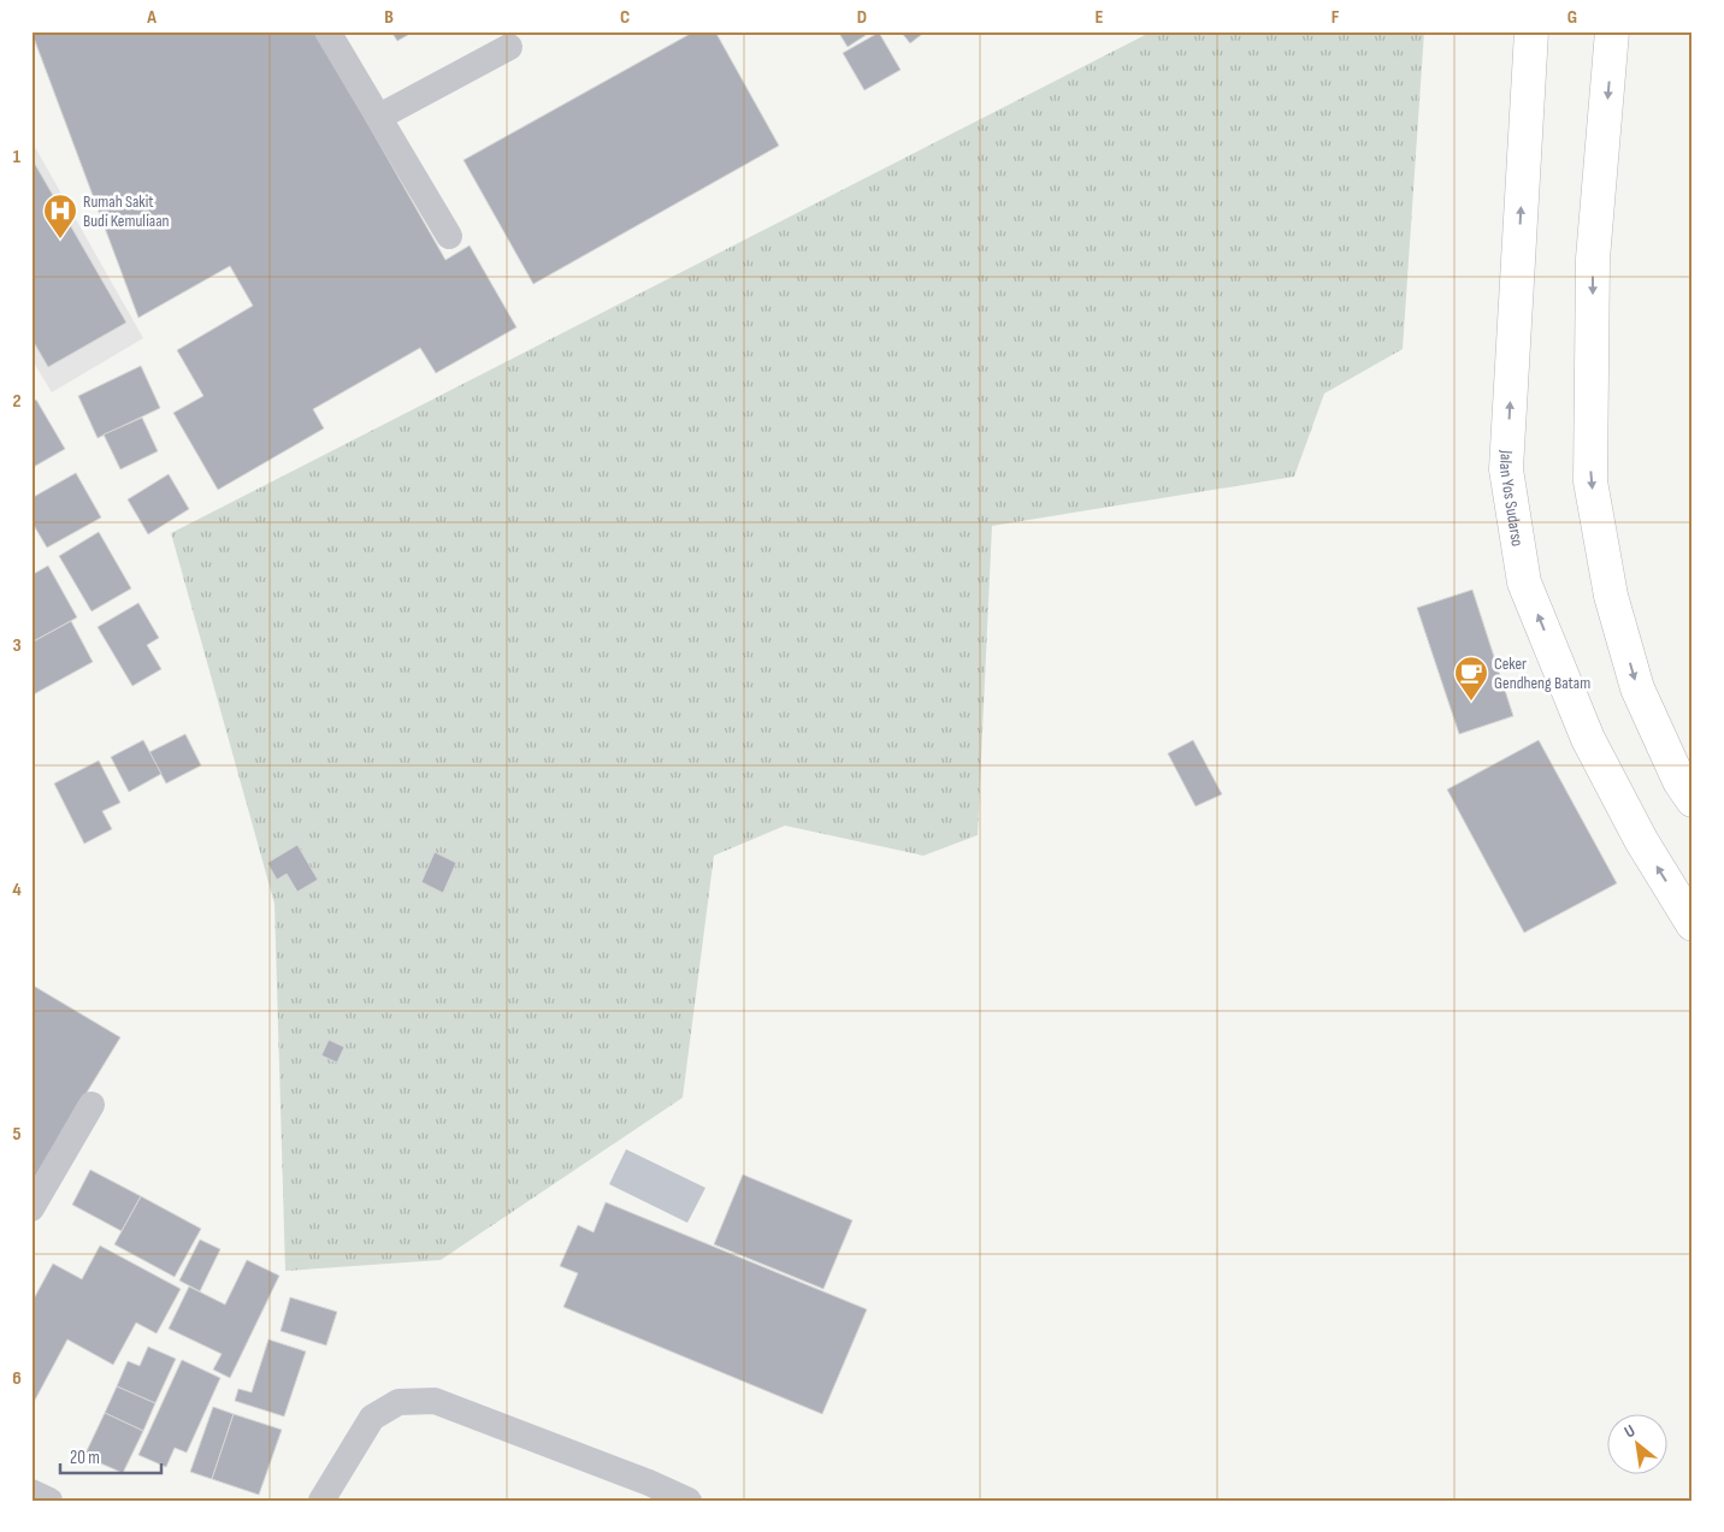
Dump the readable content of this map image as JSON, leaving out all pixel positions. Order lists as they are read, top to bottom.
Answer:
{
  "streets": {
    "main road": ["Jalan Yos Sudarso"]
  },
  "places": {
    "hospital": ["Rumah Sakit Budi Kemuliaan"],
    "cafe": ["Ceker Gendheng Batam"]
  },
  "scale_bar": "20 m",
  "north": "top left",
  "grid": {
    "columns": [
      "A",
      "B",
      "C",
      "D",
      "E",
      "F",
      "G"
    ],
    "rows": [
      "1",
      "2",
      "3",
      "4",
      "5",
      "6"
    ]
  }
}
